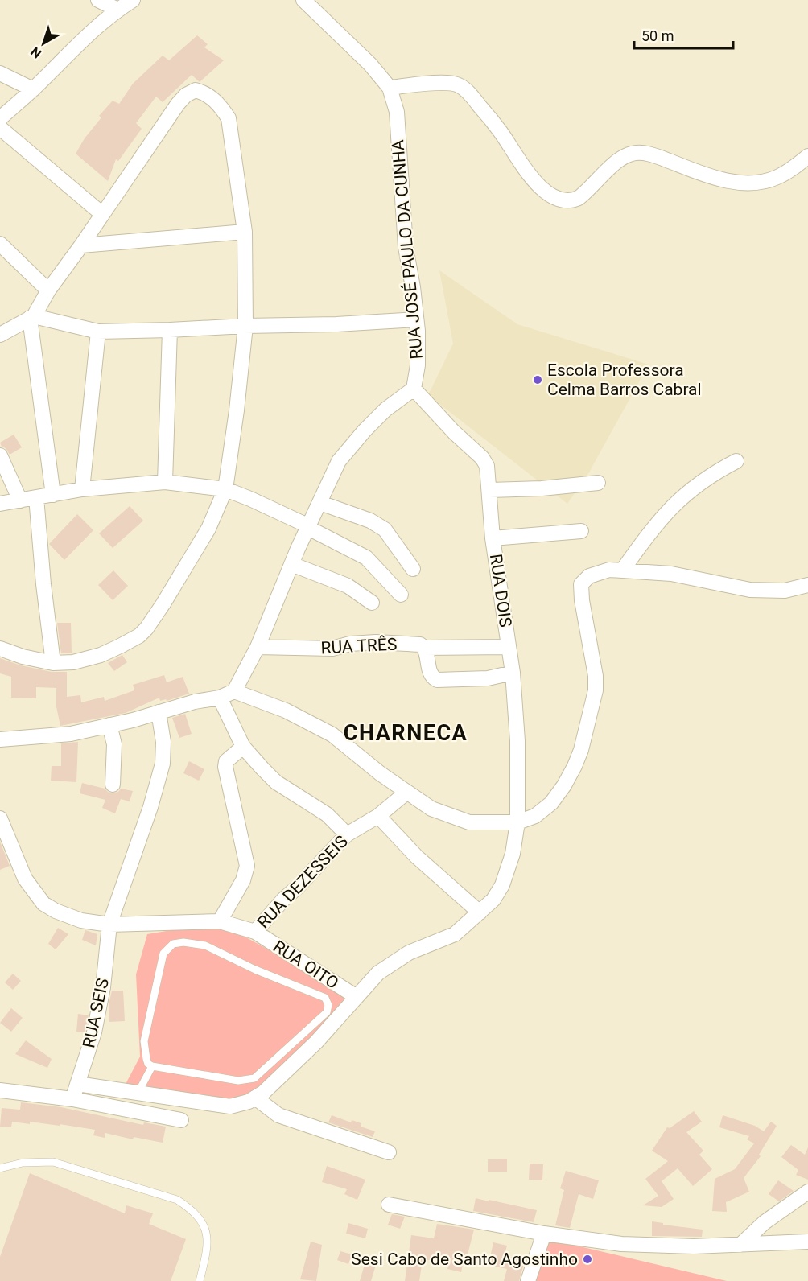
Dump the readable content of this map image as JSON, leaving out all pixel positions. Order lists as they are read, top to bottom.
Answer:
{
  "streets": {
    "street": [
      "RUA JOSÉ PAULO DA CUNHA",
      "RUA DOIS",
      "RUA TRÊS",
      "RUA DEZESSEIS",
      "RUA OITO",
      "RUA SEIS"
    ]
  },
  "crossings": [
    ["RUA JOSÉ PAULO DA CUNHA", "RUA DOIS"],
    ["RUA DOIS", "RUA TRÊS"],
    ["RUA DOIS", "RUA OITO"],
    ["RUA DOIS", "RUA SEIS"],
    ["RUA DEZESSEIS", "RUA OITO"],
    ["RUA DEZESSEIS", "RUA SEIS"]
  ],
  "districts": ["CHARNECA"],
  "places": ["Escola Professora Celma Barros Cabral", "Sesi Cabo de Santo Agostinho"],
  "scale_bar": "50 m",
  "north": "bottom left"
}
